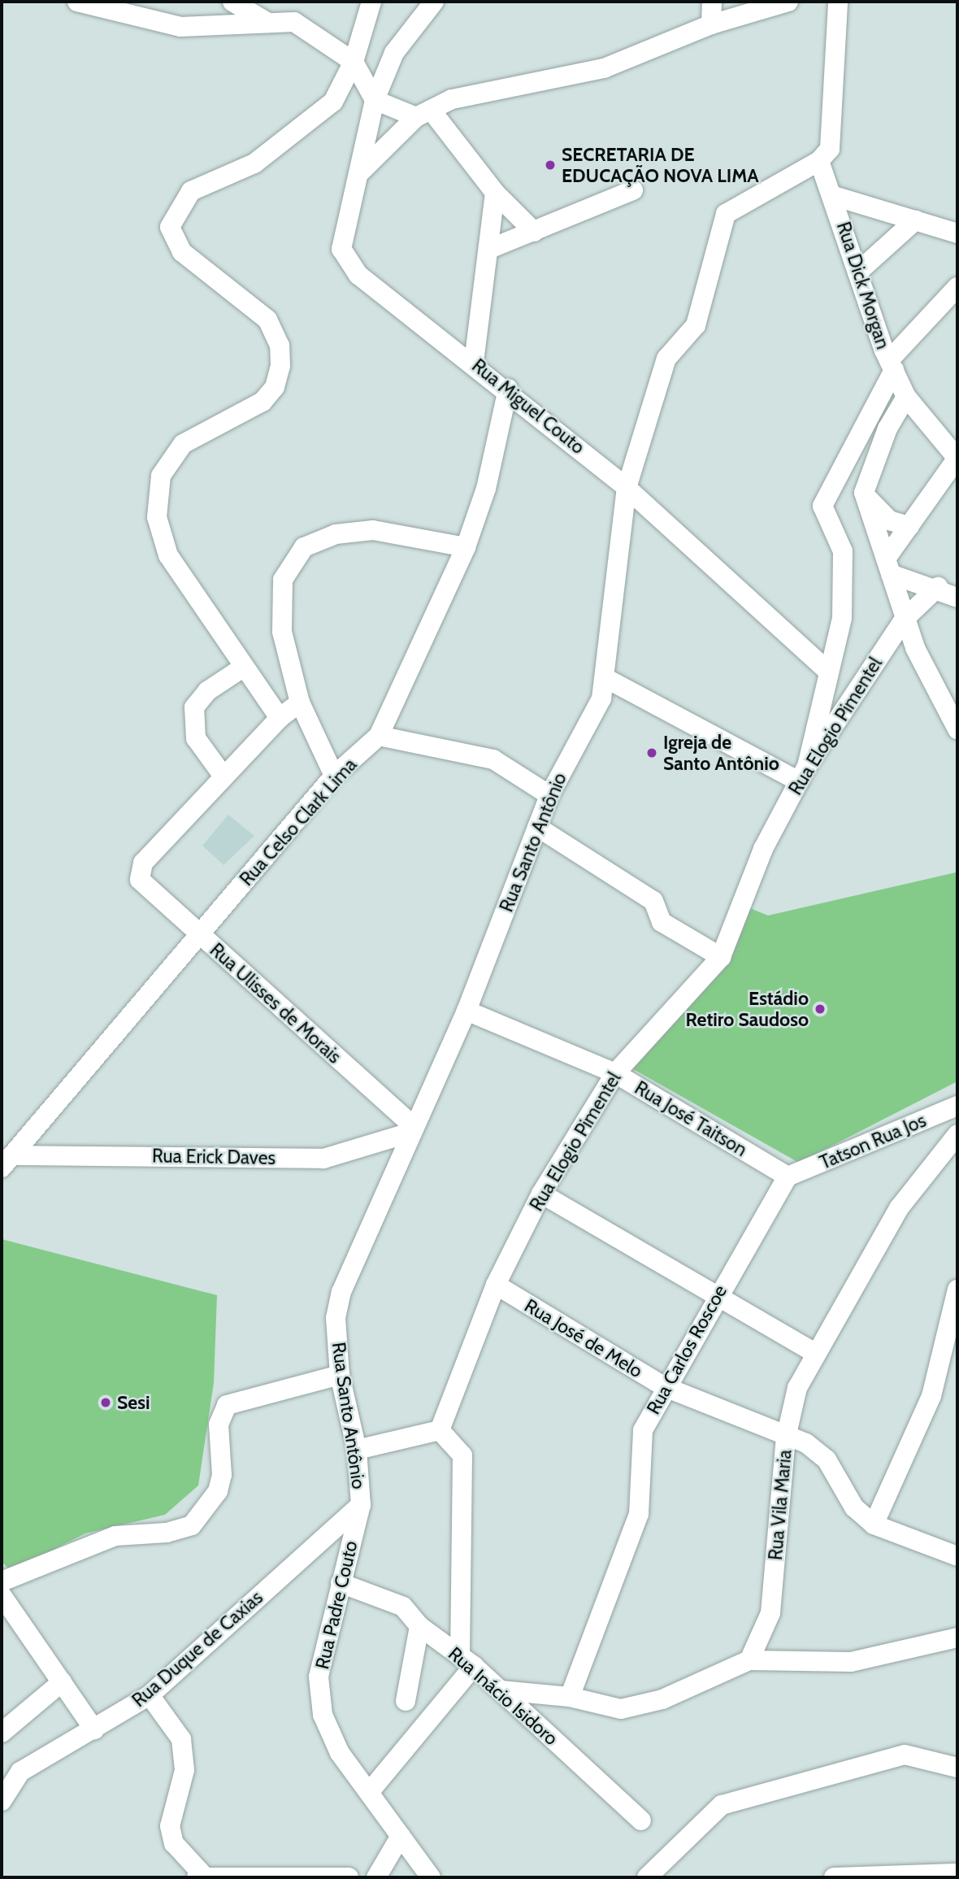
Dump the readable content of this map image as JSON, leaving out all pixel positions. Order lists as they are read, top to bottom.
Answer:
{
  "streets": {
    "street": [
      "Rua Dick Morgan",
      "Rua Miguel Couto",
      "Rua Elogio Pimentel",
      "Rua Celso Clark Lima",
      "Rua Santo Antônio",
      "Rua Ulisses de Morais",
      "Rua José Taitson",
      "Tatson Rua Jos",
      "Rua Erick Daves",
      "Rua José de Melo",
      "Rua Carlos Roscoe",
      "Rua Vila Maria",
      "Rua Padre Couto",
      "Rua Duque de Caxias",
      "Rua Inácio Isidoro"
    ]
  },
  "crossings": [
    ["Rua Dick Morgan", "Rua Santo Antônio"],
    ["Rua Miguel Couto", "Rua Celso Clark Lima"],
    ["Rua Miguel Couto", "Rua Santo Antônio"],
    ["Rua Elogio Pimentel", "Rua José Taitson"],
    ["Rua Elogio Pimentel", "Rua José de Melo"],
    ["Rua Celso Clark Lima", "Rua Ulisses de Morais"],
    ["Rua Celso Clark Lima", "Rua Erick Daves"],
    ["Rua Santo Antônio", "Rua Ulisses de Morais"],
    ["Rua Santo Antônio", "Rua José Taitson"],
    ["Rua Santo Antônio", "Rua Erick Daves"],
    ["Rua Santo Antônio", "Rua Padre Couto"],
    ["Rua Santo Antônio", "Rua Duque de Caxias"],
    ["Rua Ulisses de Morais", "Rua Erick Daves"],
    ["Rua José Taitson", "Tatson Rua Jos"],
    ["Rua José Taitson", "Rua Carlos Roscoe"],
    ["Tatson Rua Jos", "Rua Carlos Roscoe"],
    ["Rua José de Melo", "Rua Carlos Roscoe"],
    ["Rua José de Melo", "Rua Vila Maria"],
    ["Rua Padre Couto", "Rua Duque de Caxias"],
    ["Rua Padre Couto", "Rua Inácio Isidoro"]
  ],
  "places": [
    "SECRETARIA DE EDUCAÇÃO NOVA LIMA",
    "Igreja de Santo Antônio",
    "Estádio Retiro Saudoso",
    "Sesi"
  ]
}
